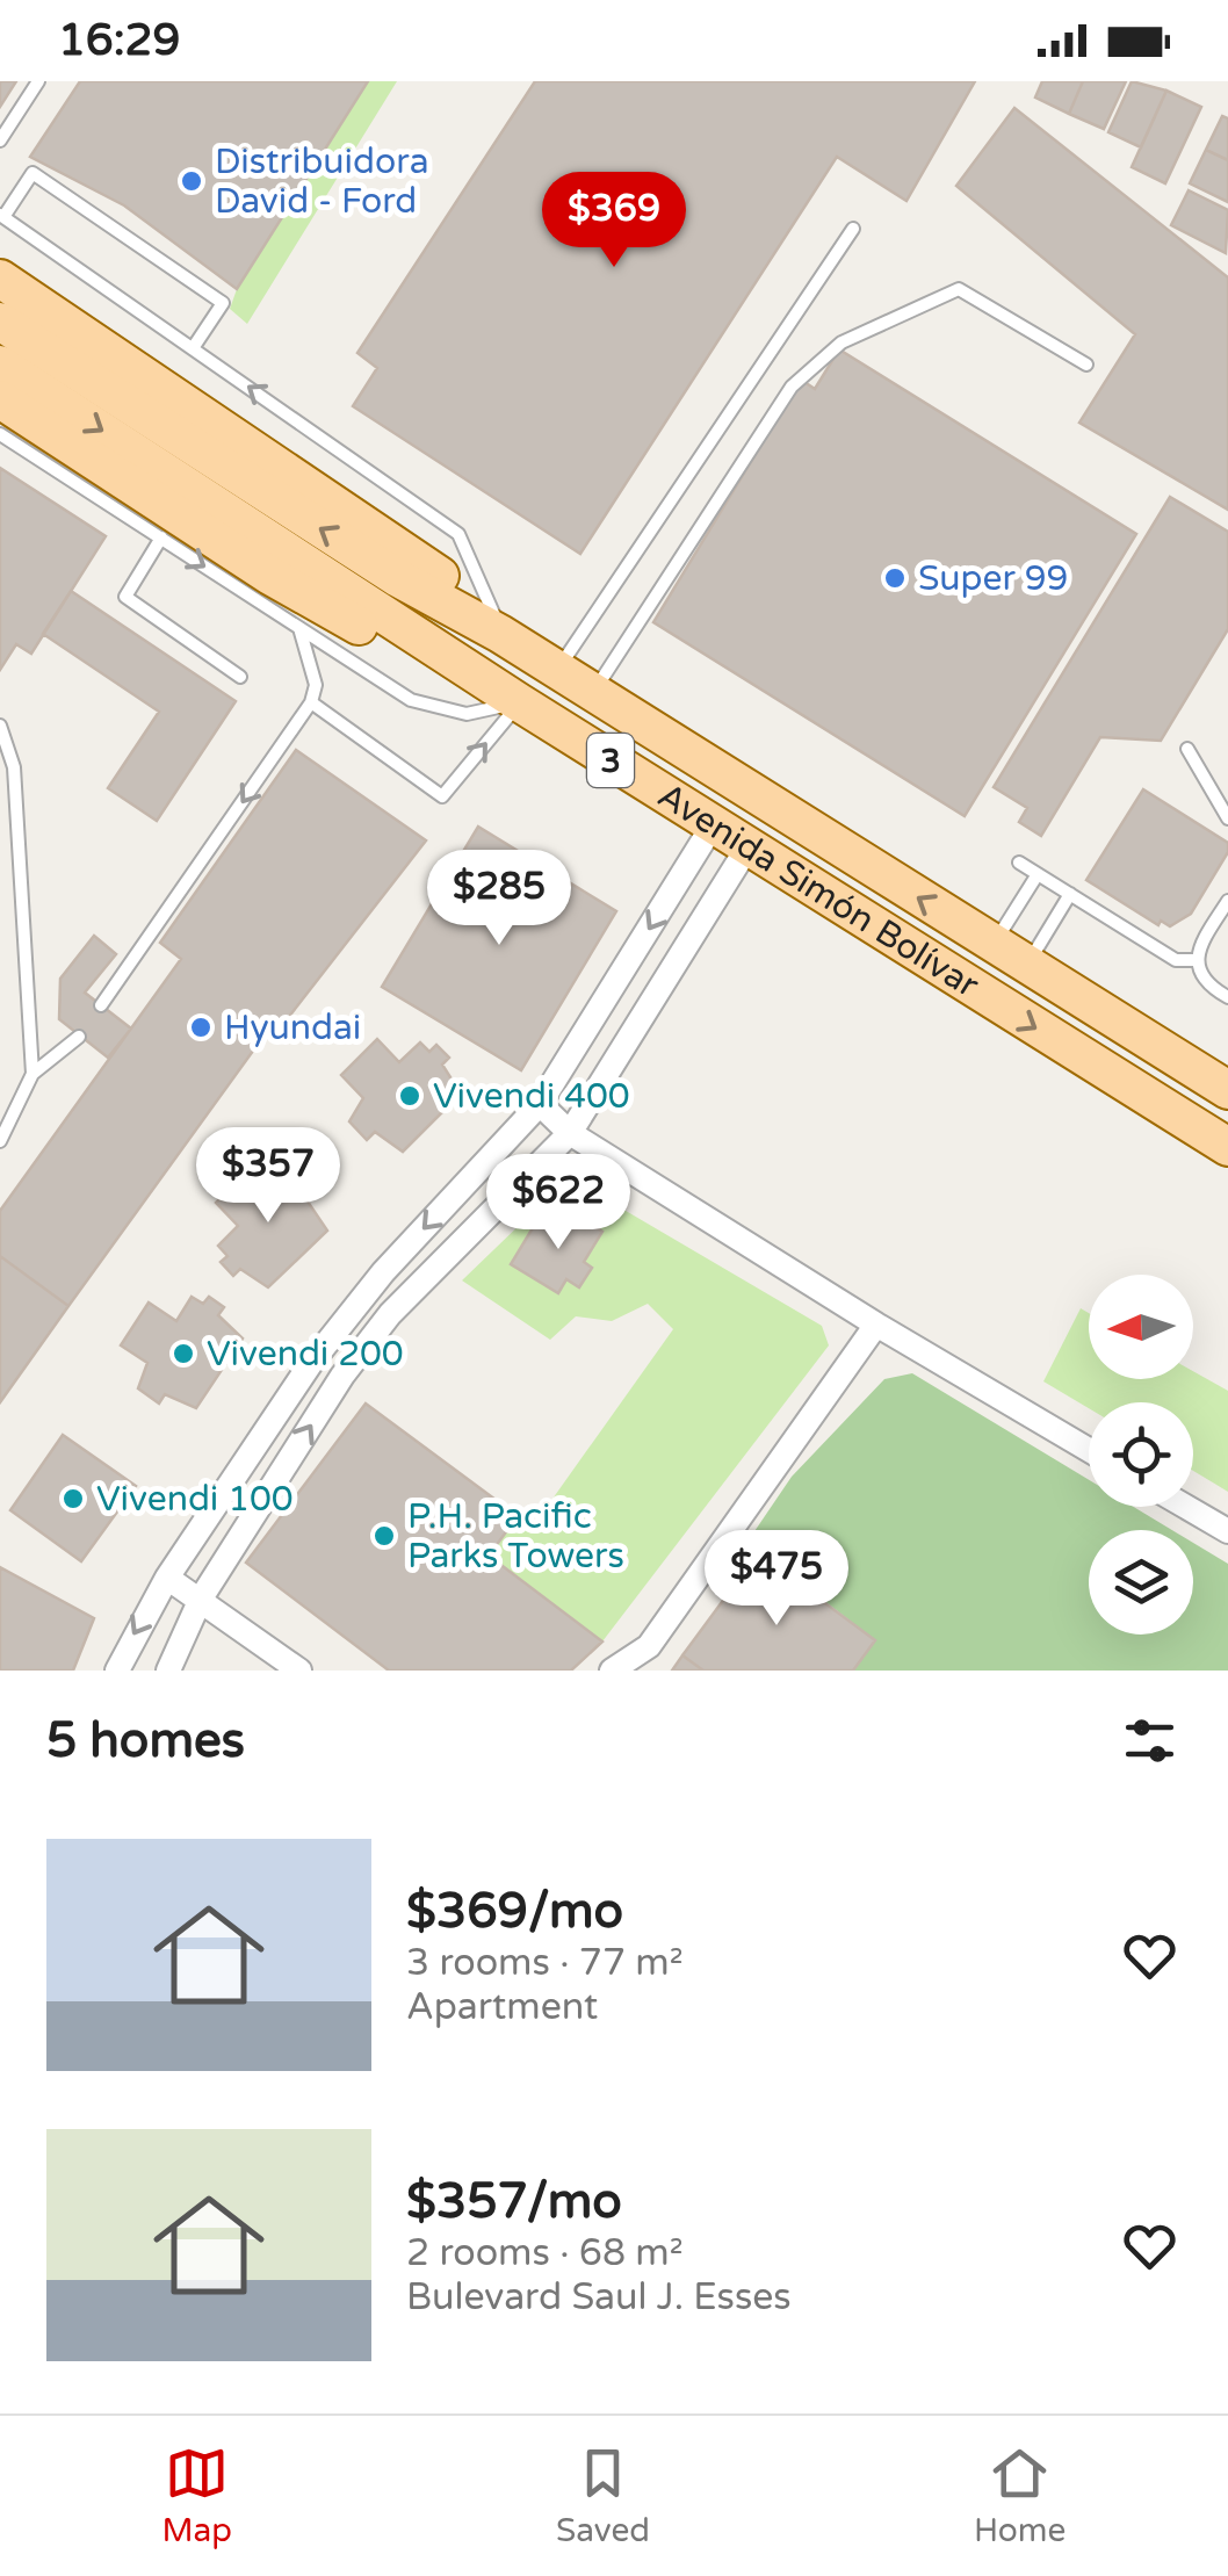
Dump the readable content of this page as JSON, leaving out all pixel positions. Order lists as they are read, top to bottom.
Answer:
{
  "streets": {
    "main road": ["3", "Avenida Simón Bolívar"]
  },
  "places": [
    "Distribuidora David - Ford",
    "Super 99",
    "Hyundai",
    "Vivendi 400",
    "Vivendi 200",
    "Vivendi 100",
    "P.H. Pacific Parks Towers"
  ],
  "north": "left",
  "page": {
    "status": "16:29",
    "price": [
      "$369",
      "$285",
      "$357",
      "$622",
      "$475"
    ],
    "heading": "5 homes",
    "list": [
      {
        "name": "$369/mo",
        "note": "3 rooms · 77 m² · Apartment"
      },
      {
        "name": "$357/mo",
        "note": "2 rooms · 68 m² · Bulevard Saul J. Esses"
      }
    ],
    "tabs": ["Map", "Saved", "Home"]
  }
}
